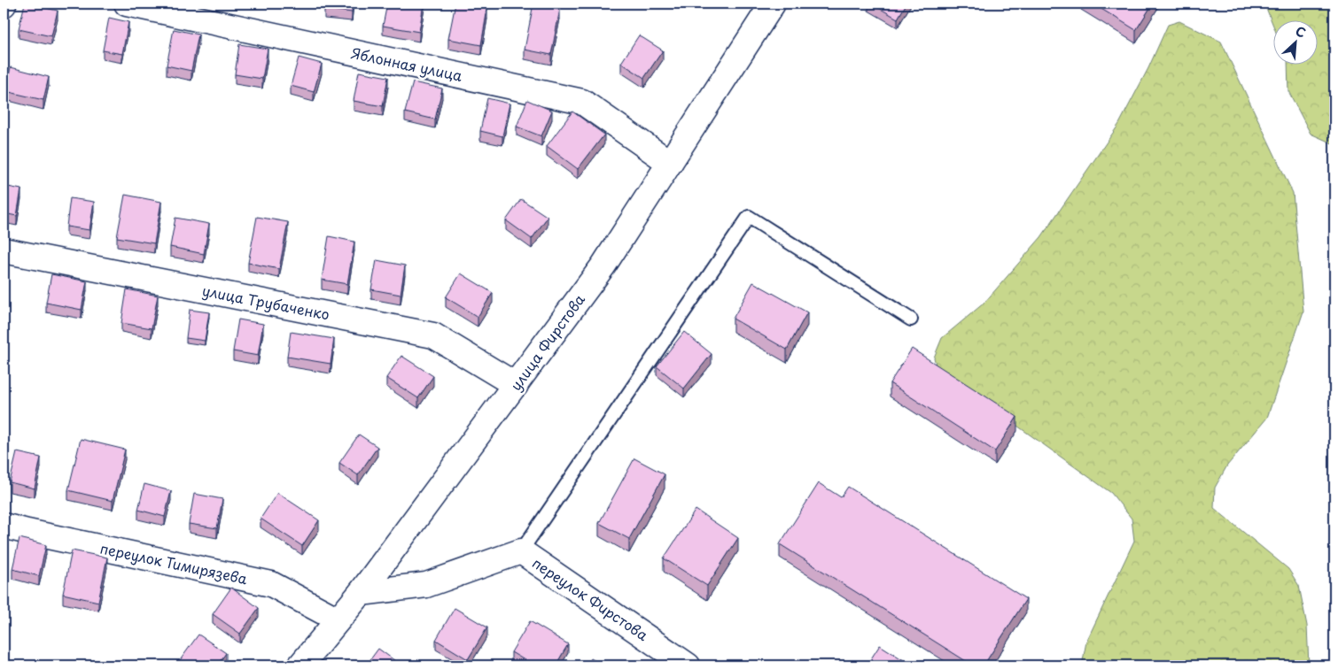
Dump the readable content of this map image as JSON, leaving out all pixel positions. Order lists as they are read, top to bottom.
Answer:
{
  "streets": {
    "street": [
      "Яблонная улица",
      "улица Трубаченко",
      "улица Фирстова",
      "переулок Тимирязева",
      "переулок Фирстова"
    ]
  },
  "crossings": [
    ["Яблонная улица", "улица Фирстова"],
    ["улица Трубаченко", "улица Фирстова"],
    ["улица Фирстова", "переулок Тимирязева"],
    ["улица Фирстова", "переулок Фирстова"]
  ],
  "north": "top right"
}
